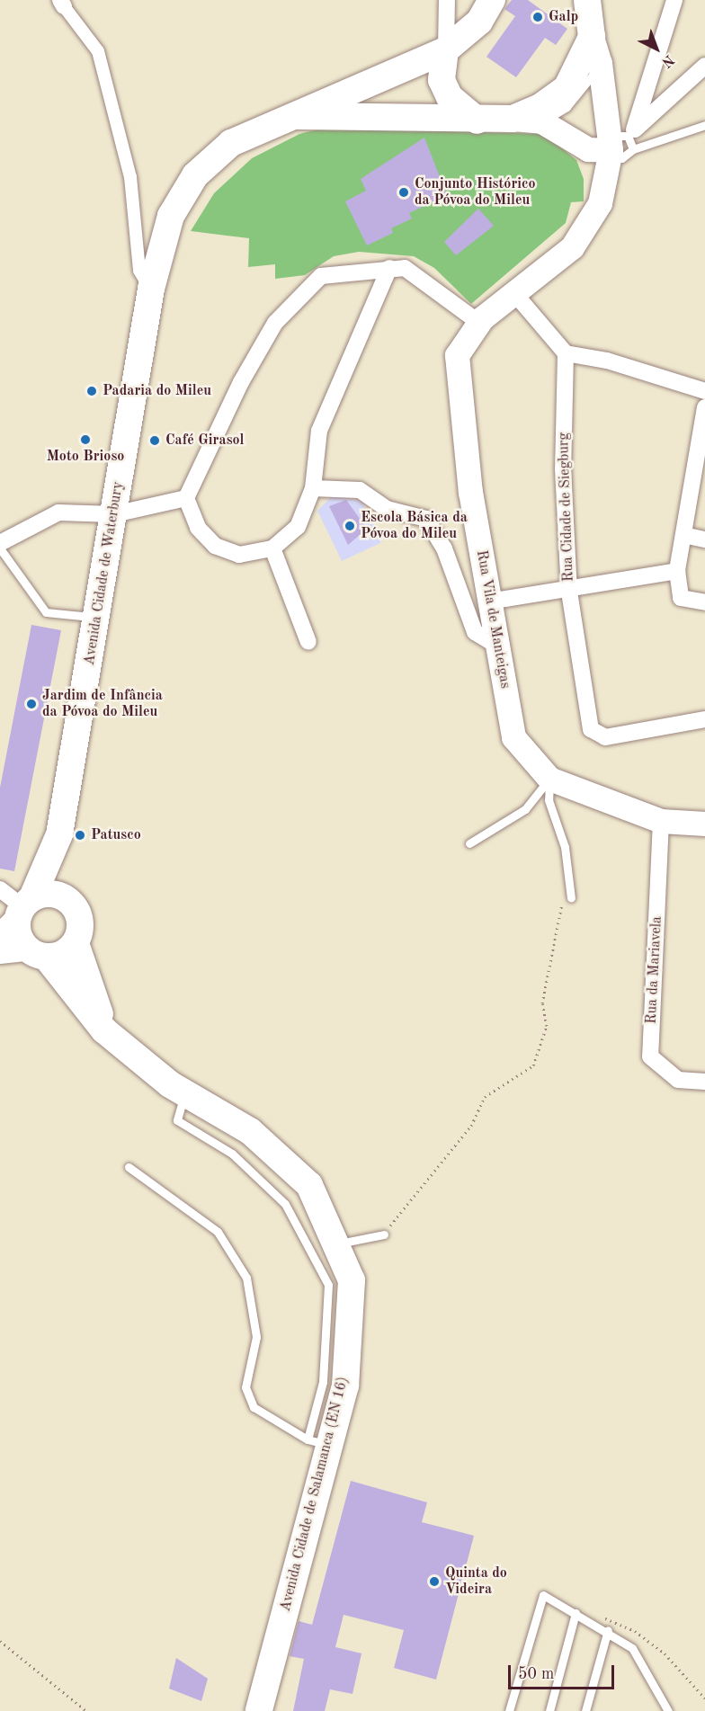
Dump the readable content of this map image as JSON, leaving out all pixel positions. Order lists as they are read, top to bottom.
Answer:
{
  "streets": {
    "main road": ["Avenida Cidade de Waterbury", "Rua Vila de Manteigas", "Avenida Cidade de Salamanca (EN 16)"],
    "street": ["Rua Cidade de Siegburg", "Rua da Mariavela"]
  },
  "crossings": [
    ["Rua Vila de Manteigas", "Rua da Mariavela"]
  ],
  "places": [
    "Galp",
    "Conjunto Histórico da Póvoa do Mileu",
    "Padaria do Mileu",
    "Moto Brioso",
    "Café Girasol",
    "Escola Básica da Póvoa do Mileu",
    "Jardim de Infância da Póvoa do Mileu",
    "Patusco",
    "Quinta do Videira"
  ],
  "scale_bar": "50 m",
  "north": "bottom right"
}
